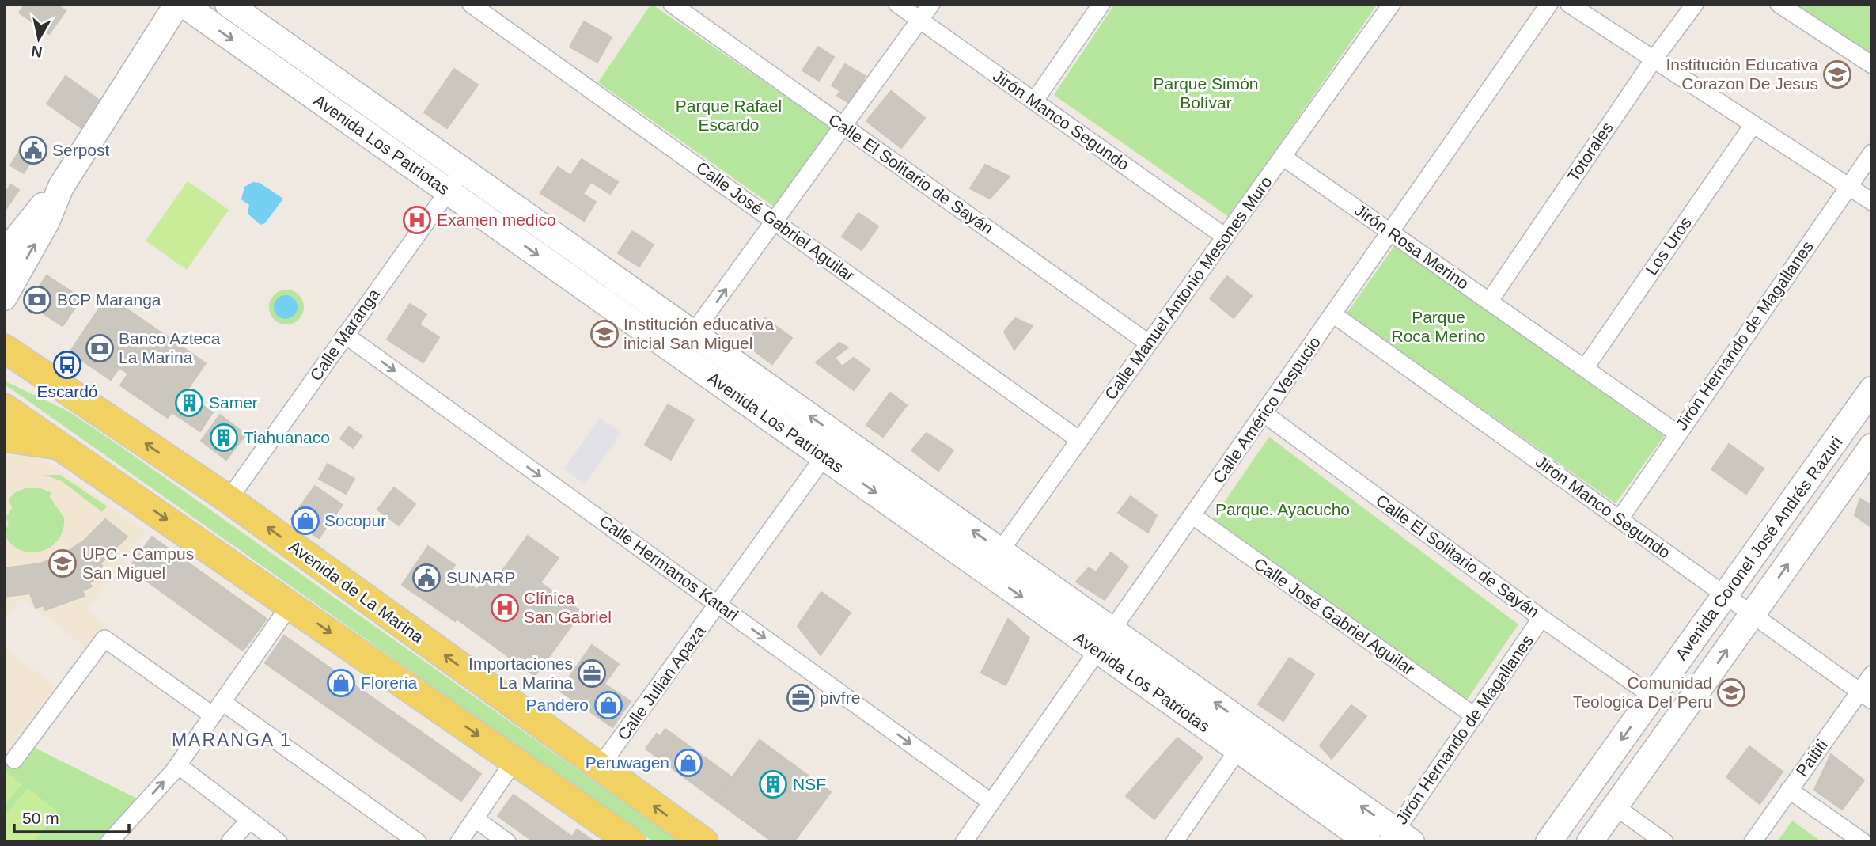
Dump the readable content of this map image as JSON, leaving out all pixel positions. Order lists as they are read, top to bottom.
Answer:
{
  "streets": {
    "main road": ["Avenida Los Patriotas", "Avenida Coronel José Andrés Razuri", "Avenida de La Marina"],
    "street": [
      "Jirón Manco Segundo",
      "Totorales",
      "Calle El Solitario de Sayán",
      "Calle José Gabriel Aguilar",
      "Los Uros",
      "Jirón Rosa Merino",
      "Calle Manuel Antonio Mesones Muro",
      "Calle Maranga",
      "Jirón Hernando de Magallanes",
      "Calle Américo Vespucio",
      "Calle Hermanos Katari",
      "Calle Julian Apaza",
      "Paititi"
    ]
  },
  "crossings": [
    ["Jirón Manco Segundo", "Calle Manuel Antonio Mesones Muro"],
    ["Jirón Manco Segundo", "Jirón Hernando de Magallanes"],
    ["Jirón Manco Segundo", "Calle Américo Vespucio"],
    ["Jirón Manco Segundo", "Avenida Coronel José Andrés Razuri"],
    ["Jirón Manco Segundo", "Paititi"],
    ["Avenida Los Patriotas", "Calle Manuel Antonio Mesones Muro"],
    ["Avenida Los Patriotas", "Calle Maranga"],
    ["Avenida Los Patriotas", "Jirón Hernando de Magallanes"],
    ["Avenida Los Patriotas", "Calle Américo Vespucio"],
    ["Avenida Los Patriotas", "Calle Julian Apaza"],
    ["Totorales", "Jirón Rosa Merino"],
    ["Calle El Solitario de Sayán", "Calle Manuel Antonio Mesones Muro"],
    ["Calle El Solitario de Sayán", "Jirón Hernando de Magallanes"],
    ["Calle El Solitario de Sayán", "Calle Américo Vespucio"],
    ["Calle El Solitario de Sayán", "Avenida Coronel José Andrés Razuri"],
    ["Calle José Gabriel Aguilar", "Calle Manuel Antonio Mesones Muro"],
    ["Calle José Gabriel Aguilar", "Jirón Hernando de Magallanes"],
    ["Calle José Gabriel Aguilar", "Calle Américo Vespucio"],
    ["Los Uros", "Jirón Rosa Merino"],
    ["Jirón Rosa Merino", "Calle Manuel Antonio Mesones Muro"],
    ["Jirón Rosa Merino", "Jirón Hernando de Magallanes"],
    ["Jirón Rosa Merino", "Calle Américo Vespucio"],
    ["Calle Maranga", "Calle Hermanos Katari"],
    ["Calle Maranga", "Avenida de La Marina"],
    ["Calle Américo Vespucio", "Calle Hermanos Katari"],
    ["Calle Hermanos Katari", "Calle Julian Apaza"],
    ["Avenida de La Marina", "Calle Julian Apaza"]
  ],
  "one_way": ["Calle Hermanos Katari"],
  "districts": ["MARANGA 1"],
  "parks": [
    "Parque Simón Bolívar",
    "Parque Rafael Escardo",
    "Parque Roca Merino",
    "Parque. Ayacucho"
  ],
  "places": {
    "school or university": [
      "Institución Educativa Corazon De Jesus",
      "Institución educativa inicial San Miguel",
      "UPC - Campus San Miguel",
      "Comunidad Teologica Del Peru"
    ],
    "public building": ["Serpost", "SUNARP"],
    "hospital": ["Examen medico", "Clínica San Gabriel"],
    "bank": ["BCP Maranga", "Banco Azteca La Marina"],
    "bus stop": ["Escardó"],
    "building": ["Samer", "Tiahuanaco", "NSF"],
    "shop": [
      "Socopur",
      "Floreria",
      "Pandero",
      "Peruwagen"
    ],
    "office": ["Importaciones La Marina", "pivfre"]
  },
  "scale_bar": "50 m",
  "north": "bottom"
}
